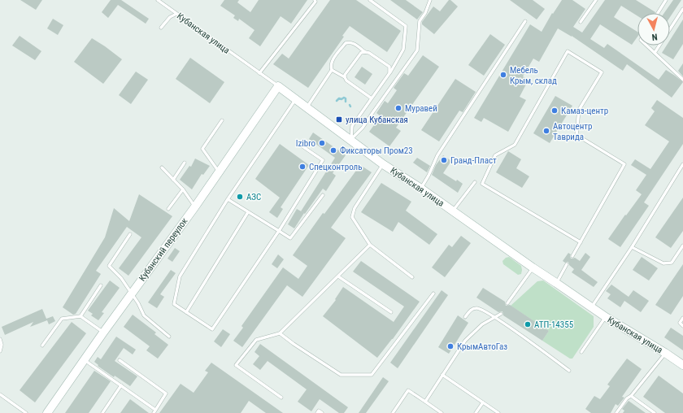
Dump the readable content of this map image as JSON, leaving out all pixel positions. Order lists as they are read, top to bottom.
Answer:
{
  "streets": {
    "main road": ["Кубанская улица", "Кубанский переулок"]
  },
  "crossings": [
    ["Кубанская улица", "Кубанский переулок"]
  ],
  "places": {
    "other": [
      "Мебель Крым, склад",
      "Муравей",
      "Камаз-центр",
      "Автоцентр Таврида",
      "Izibro",
      "Фиксаторы Пром23",
      "Гранд-Пласт",
      "Спецконтроль",
      "АЗС",
      "АТП-14355",
      "КрымАвтоГаз"
    ],
    "transit": ["улица Кубанская"]
  },
  "north": "bottom"
}
